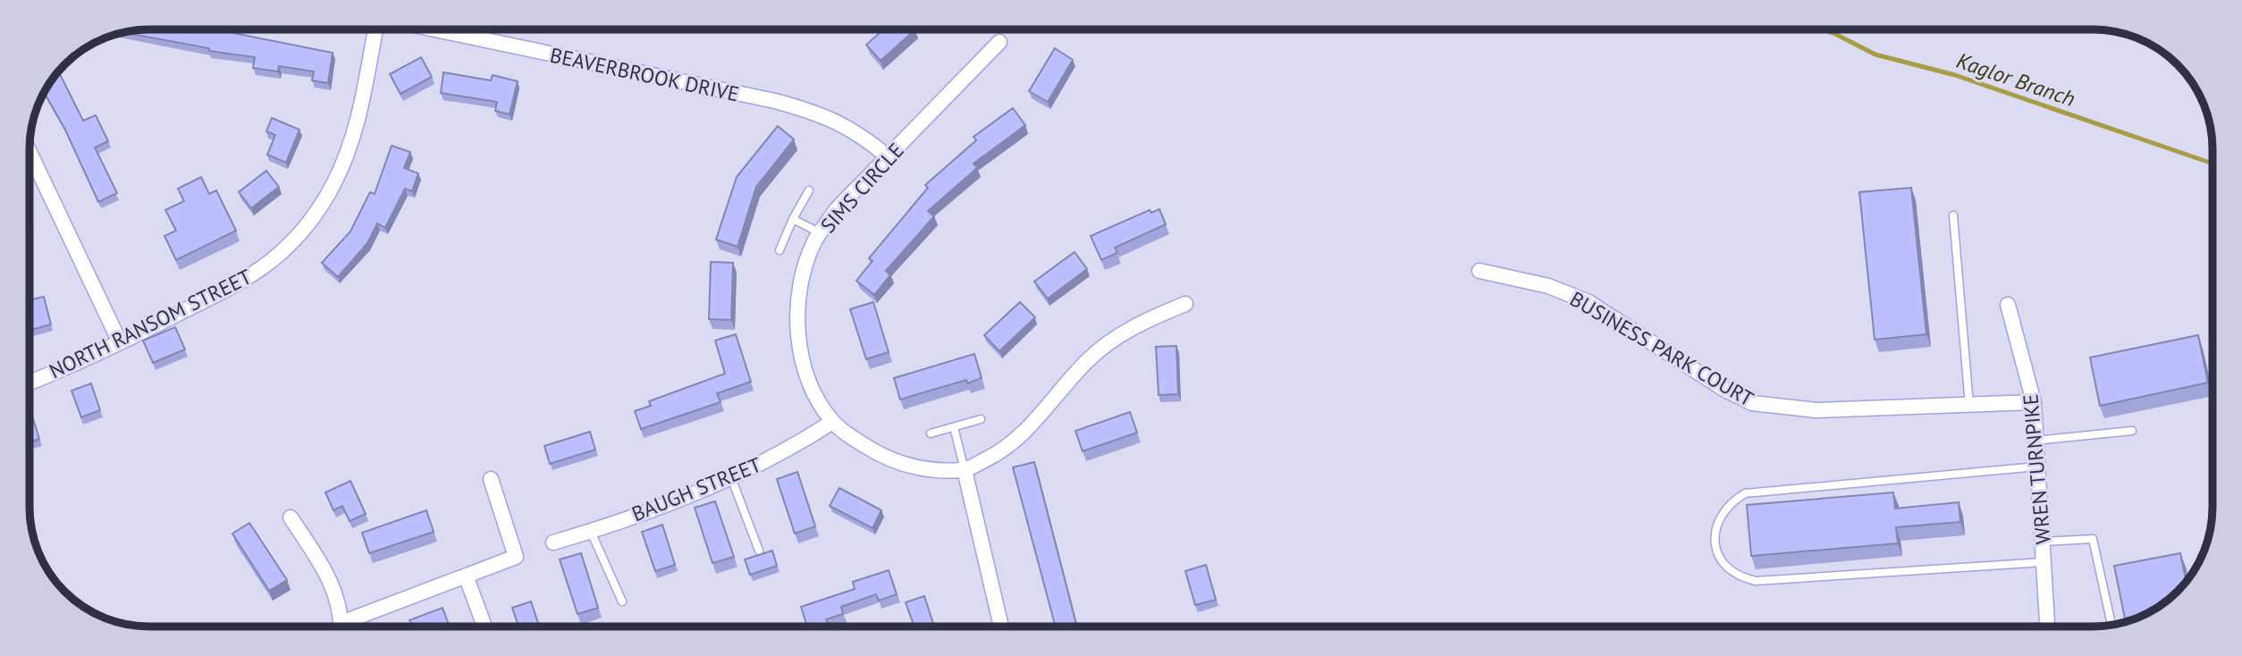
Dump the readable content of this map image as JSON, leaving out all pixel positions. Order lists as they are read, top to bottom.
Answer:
{
  "streets": {
    "street": [
      "BEAVERBROOK DRIVE",
      "SIMS CIRCLE",
      "NORTH RANSOM STREET",
      "BUSINESS PARK COURT",
      "WREN TURNPIKE",
      "BAUGH STREET"
    ]
  },
  "crossings": [
    ["BEAVERBROOK DRIVE", "SIMS CIRCLE"],
    ["SIMS CIRCLE", "BAUGH STREET"],
    ["BUSINESS PARK COURT", "WREN TURNPIKE"]
  ],
  "water": ["Kaglor Branch"]
}
